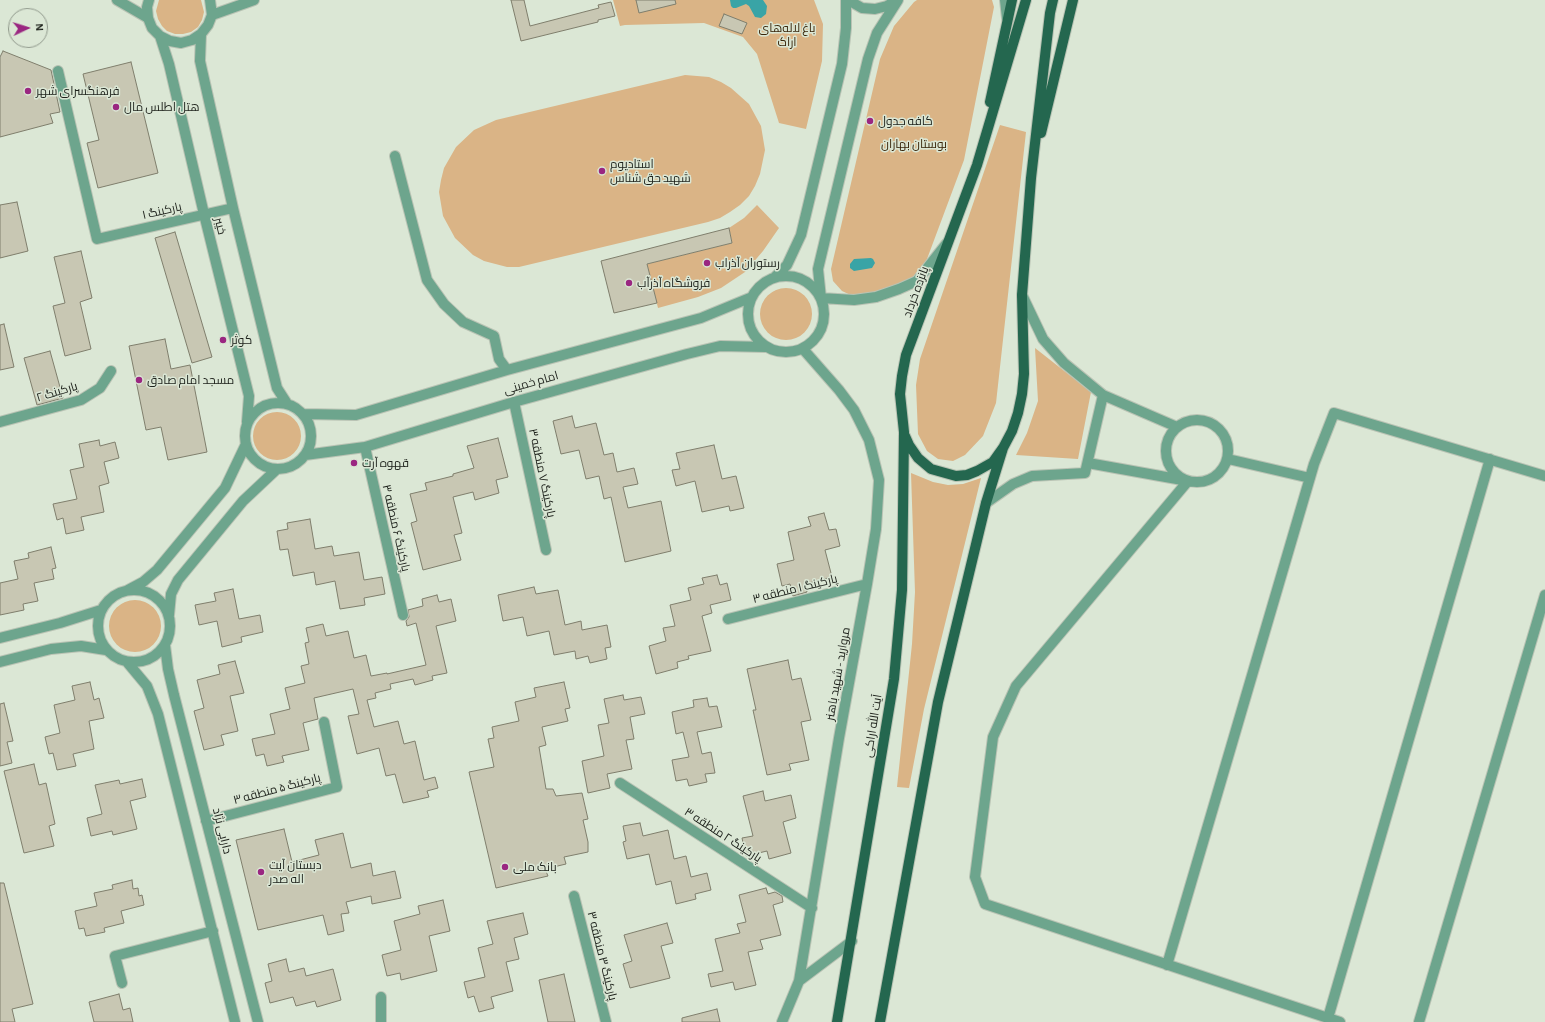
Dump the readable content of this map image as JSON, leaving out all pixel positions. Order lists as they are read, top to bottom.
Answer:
{
  "streets": {
    "main road": ["پانزده خرداد", "آیت الله اراکی"],
    "street": [
      "پارکینگ ۱",
      "خیبر",
      "امام خمینی",
      "پارکینگ ۲",
      "پارکینگ ۷ منطقه ۳",
      "پارکینگ ۶ منطقه ۳",
      "پارکینگ ۱ منطقه ۳",
      "مروارید - شهید باهنر",
      "پارکینگ ۵ منطقه ۳",
      "دارایی نژاد",
      "پارکینگ ۲ منطقه ۳",
      "پارکینگ ۳ منطقه ۳"
    ]
  },
  "crossings": [
    ["پارکینگ ۱", "خیبر"],
    ["خیبر", "امام خمینی"],
    ["پانزده خرداد", "آیت الله اراکی"],
    ["امام خمینی", "پارکینگ ۷ منطقه ۳"],
    ["امام خمینی", "پارکینگ ۶ منطقه ۳"],
    ["امام خمینی", "مروارید - شهید باهنر"],
    ["پارکینگ ۱ منطقه ۳", "مروارید - شهید باهنر"],
    ["مروارید - شهید باهنر", "پارکینگ ۲ منطقه ۳"],
    ["پارکینگ ۵ منطقه ۳", "دارایی نژاد"]
  ],
  "parks": ["باغ لاله‌های اراک", "بوستان بهاران"],
  "places": [
    "فرهنگسرای شهر",
    "هتل اطلس مال",
    "کافه جدول",
    "استادیوم شهید حق شناس",
    "رستوران آذراب",
    "فروشگاه آذرآب",
    "کوثر",
    "مسجد امام صادق",
    "قهوه آرت",
    "بانک ملی",
    "دبستان آیت اله صدر"
  ],
  "north": "right"
}
